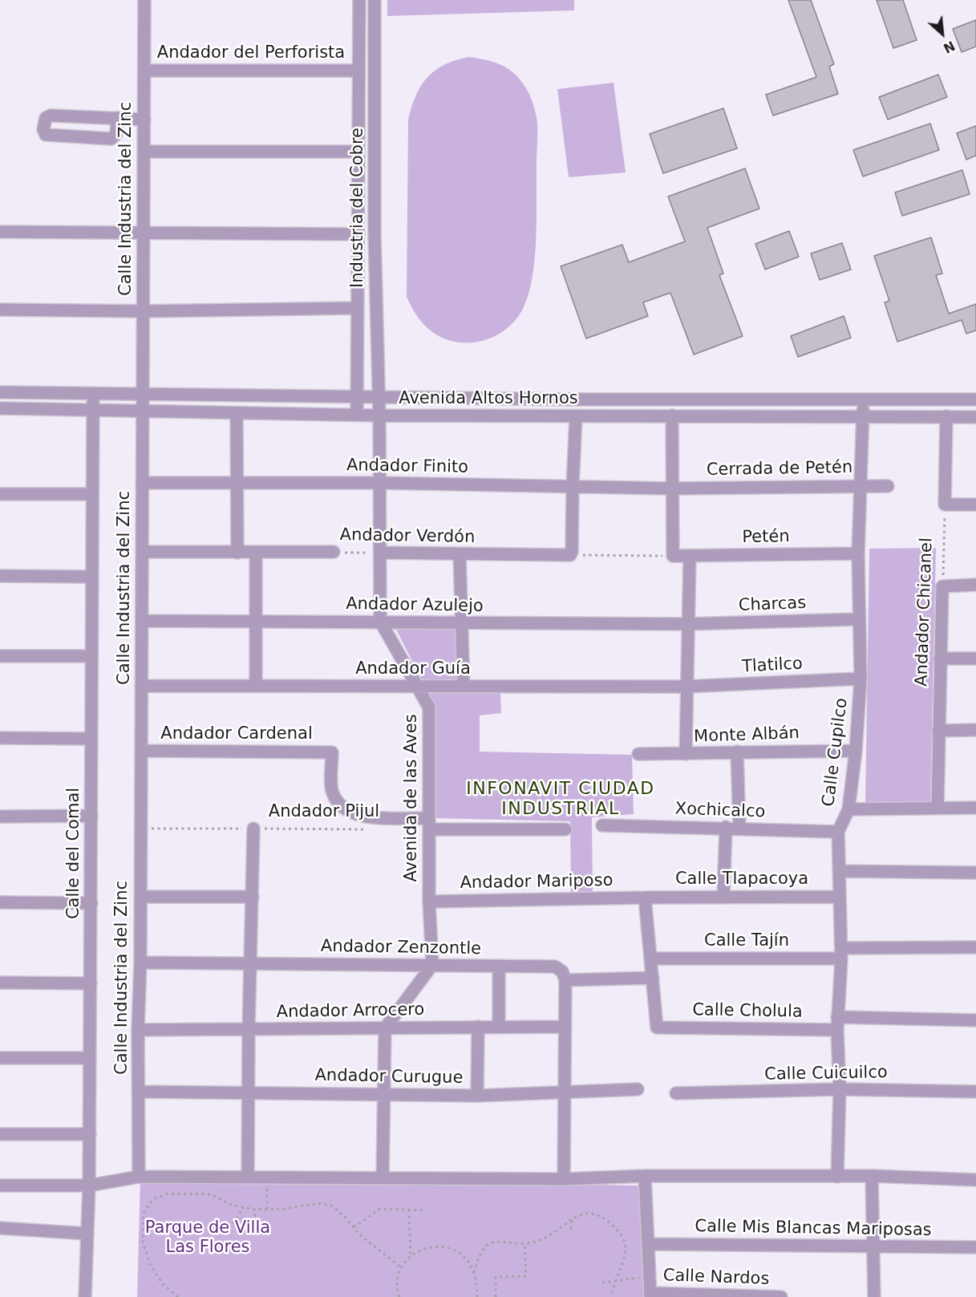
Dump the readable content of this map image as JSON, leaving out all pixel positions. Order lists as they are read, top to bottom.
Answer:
{
  "streets": {
    "street": [
      "Andador del Perforista",
      "Calle Industria del Zinc",
      "Industria del Cobre",
      "Avenida Altos Hornos",
      "Andador Finito",
      "Cerrada de Petén",
      "Andador Verdón",
      "Petén",
      "Charcas",
      "Andador Azulejo",
      "Andador Chicanel",
      "Tlatilco",
      "Andador Guía",
      "Andador Cardenal",
      "Monte Albán",
      "Calle Cupilco",
      "Avenida de las Aves",
      "Xochicalco",
      "Calle del Comal",
      "Calle Tlapacoya",
      "Andador Mariposo",
      "Calle Tajín",
      "Andador Zenzontle",
      "Andador Arrocero",
      "Calle Cholula",
      "Calle Cuicuilco",
      "Andador Curugue",
      "Calle Mis Blancas Mariposas",
      "Calle Nardos"
    ],
    "path": ["Andador Pijul"]
  },
  "crossings": [
    ["Andador del Perforista", "Calle Industria del Zinc"],
    ["Andador del Perforista", "Industria del Cobre"],
    ["Calle Industria del Zinc", "Avenida Altos Hornos"],
    ["Calle Industria del Zinc", "Andador Finito"],
    ["Calle Industria del Zinc", "Andador Verdón"],
    ["Calle Industria del Zinc", "Andador Azulejo"],
    ["Calle Industria del Zinc", "Andador Guía"],
    ["Calle Industria del Zinc", "Andador Cardenal"],
    ["Calle Industria del Zinc", "Andador Pijul"],
    ["Calle Industria del Zinc", "Andador Zenzontle"],
    ["Calle Industria del Zinc", "Andador Arrocero"],
    ["Calle Industria del Zinc", "Andador Curugue"],
    ["Industria del Cobre", "Avenida Altos Hornos"],
    ["Avenida Altos Hornos", "Calle Cupilco"],
    ["Avenida Altos Hornos", "Calle del Comal"],
    ["Andador Finito", "Cerrada de Petén"],
    ["Cerrada de Petén", "Calle Cupilco"],
    ["Petén", "Calle Cupilco"],
    ["Charcas", "Andador Azulejo"],
    ["Charcas", "Calle Cupilco"],
    ["Andador Azulejo", "Avenida de las Aves"],
    ["Tlatilco", "Andador Guía"],
    ["Tlatilco", "Calle Cupilco"],
    ["Andador Guía", "Avenida de las Aves"],
    ["Andador Cardenal", "Avenida de las Aves"],
    ["Monte Albán", "Calle Cupilco"],
    ["Calle Cupilco", "Xochicalco"],
    ["Calle Cupilco", "Calle Tlapacoya"],
    ["Calle Cupilco", "Calle Tajín"],
    ["Calle Cupilco", "Calle Cholula"],
    ["Calle Cupilco", "Calle Cuicuilco"],
    ["Avenida de las Aves", "Andador Mariposo"],
    ["Avenida de las Aves", "Andador Zenzontle"],
    ["Calle Tlapacoya", "Andador Mariposo"]
  ],
  "districts": ["INFONAVIT CIUDAD INDUSTRIAL"],
  "parks": ["Parque de Villa Las Flores"],
  "north": "bottom right"
}
